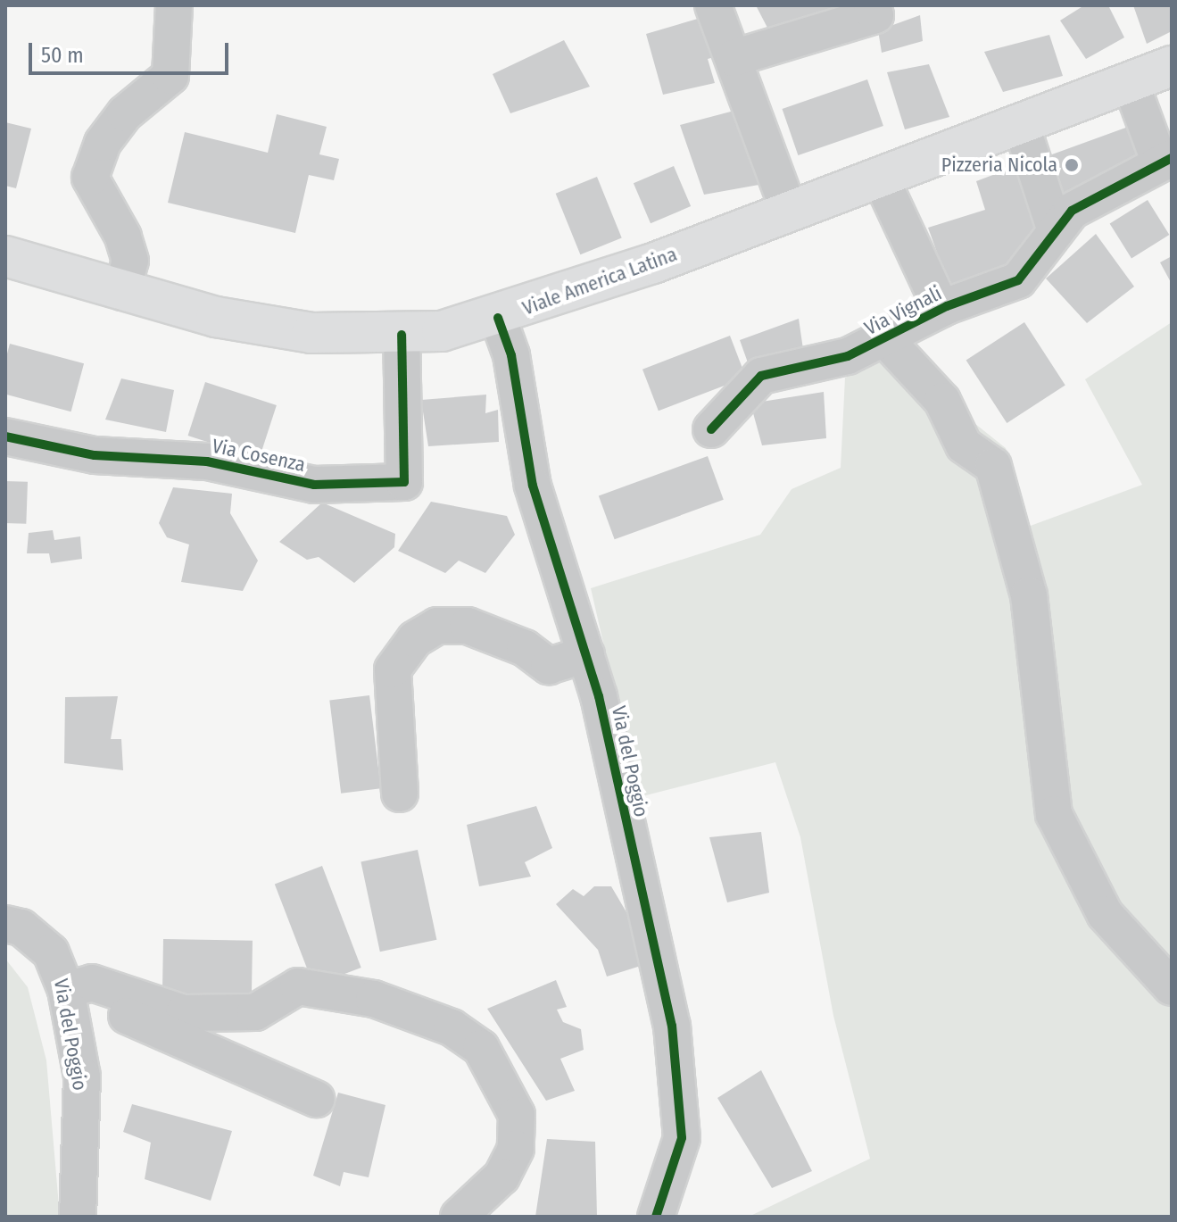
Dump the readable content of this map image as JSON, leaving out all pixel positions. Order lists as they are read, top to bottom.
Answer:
{
  "streets": {
    "main road": ["Viale America Latina"],
    "street": ["Via Vignali", "Via Cosenza", "Via del Poggio"]
  },
  "crossings": [
    ["Viale America Latina", "Via Cosenza"],
    ["Viale America Latina", "Via del Poggio"]
  ],
  "places": ["Pizzeria Nicola"],
  "scale_bar": "50 m"
}
